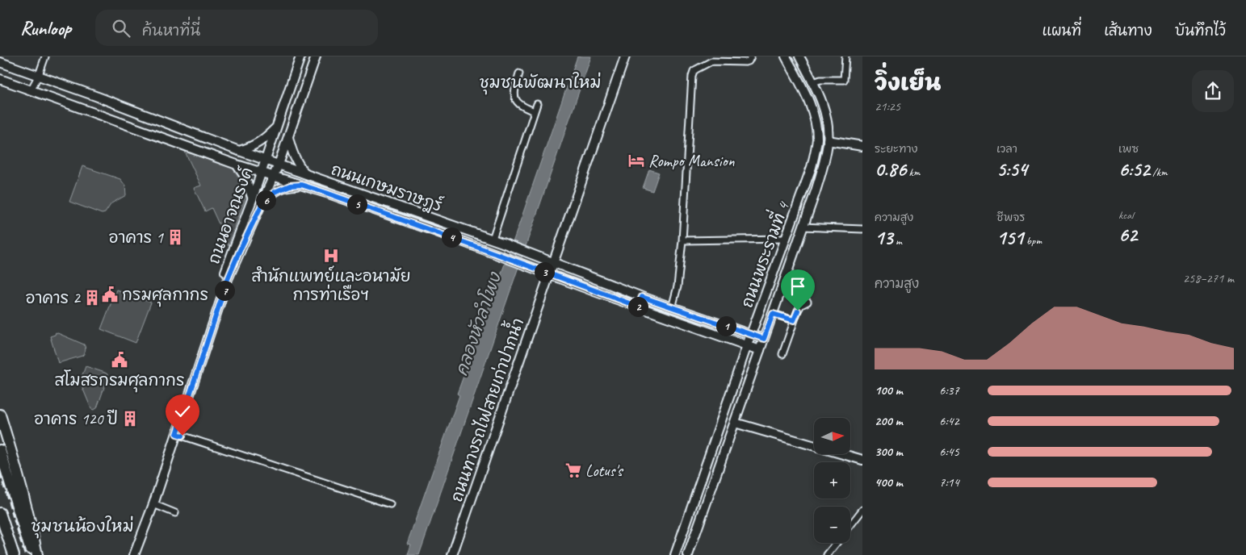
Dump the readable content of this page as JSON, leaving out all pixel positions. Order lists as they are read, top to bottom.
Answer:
{
  "streets": {
    "street": [
      "ถนนเกษมราษฎร์",
      "ถนนอาจณรงค์",
      "ถนนพระรามที่ 4",
      "ถนนทางรถไฟสายเก่าปากน้ำ"
    ]
  },
  "crossings": [
    ["ถนนเกษมราษฎร์", "ถนนอาจณรงค์"],
    ["ถนนเกษมราษฎร์", "ถนนพระรามที่ 4"],
    ["ถนนเกษมราษฎร์", "ถนนทางรถไฟสายเก่าปากน้ำ"]
  ],
  "districts": ["ชุมชนพัฒนาใหม่", "ชุมชนน้องใหม่"],
  "water": ["คลองหัวลำโพง"],
  "places": {
    "hotel": ["Rompo Mansion"],
    "building": ["อาคาร 1", "อาคาร 2", "อาคาร 120 ปี"],
    "hospital": ["สำนักแพทย์และอนามัย การท่าเรือฯ"],
    "public building": ["กรมศุลกากร", "สโมสรกรมศุลกากร"],
    "supermarket": ["Lotus's"]
  },
  "north": "right",
  "page": {
    "header": "Runloop",
    "search": "ค้นหาที่นี่",
    "nav": ["แผนที่", "เส้นทาง", "บันทึกไว้"],
    "heading": ["วิ่งเย็น", "21:25"],
    "stats": [
      ["ระยะทาง", "0.86 km"],
      ["เวลา", "5:54"],
      ["เพซ", "6:52 /km"],
      ["ความสูง", "13 m"],
      ["ชีพจร", "151 bpm"],
      ["kcal", "62"]
    ],
    "pins": [
      "6",
      "5",
      "4",
      "3",
      "7",
      "2",
      "1"
    ],
    "chart": ["ความสูง", "258–271 m"],
    "list": [
      {
        "name": "100 m",
        "note": "6:37"
      },
      {
        "name": "200 m",
        "note": "6:42"
      },
      {
        "name": "300 m",
        "note": "6:45"
      },
      {
        "name": "400 m",
        "note": "7:14"
      }
    ],
    "map_buttons": ["+", "−"]
  }
}
